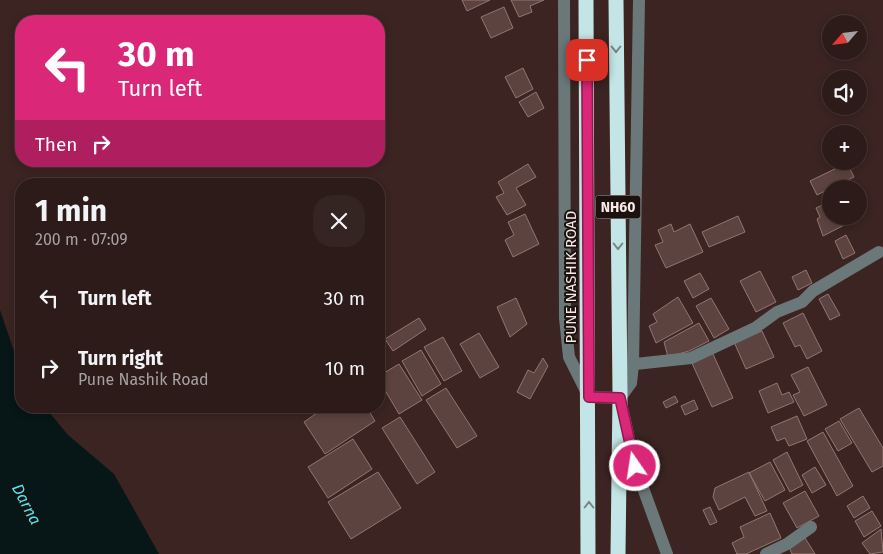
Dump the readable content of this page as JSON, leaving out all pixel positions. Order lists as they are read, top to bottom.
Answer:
{
  "streets": {
    "highway": ["NH60", "PUNE NASHIK ROAD"]
  },
  "water": ["Darna"],
  "north": "bottom left",
  "page": {
    "map_buttons": ["+", "−"],
    "turn": ["30 m", "Turn left"],
    "then": "Then",
    "heading": ["1 min", "200 m · 07:09"],
    "list": [
      {
        "name": "Turn left",
        "value": "30 m"
      },
      {
        "name": "Turn right",
        "note": "Pune Nashik Road",
        "value": "10 m"
      }
    ]
  }
}
